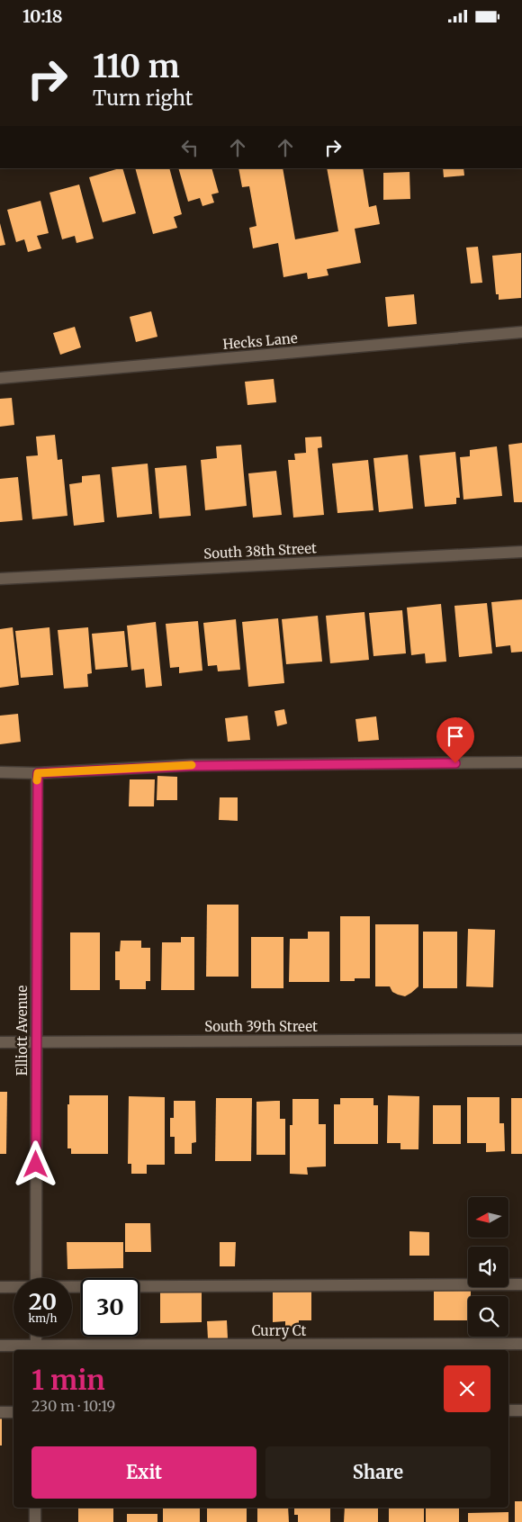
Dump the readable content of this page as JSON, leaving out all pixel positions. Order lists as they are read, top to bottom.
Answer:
{
  "streets": {
    "street": [
      "Hecks Lane",
      "South 38th Street",
      "South 39th Street",
      "Elliott Avenue",
      "Curry Ct"
    ]
  },
  "crossings": [
    ["South 39th Street", "Elliott Avenue"]
  ],
  "north": "left",
  "page": {
    "status": "10:18",
    "turn": ["110 m", "Turn right"],
    "speed": "20 km/h",
    "limit": "30",
    "heading": ["1 min", "230 m · 10:19"],
    "buttons": ["Exit", "Share"]
  }
}
